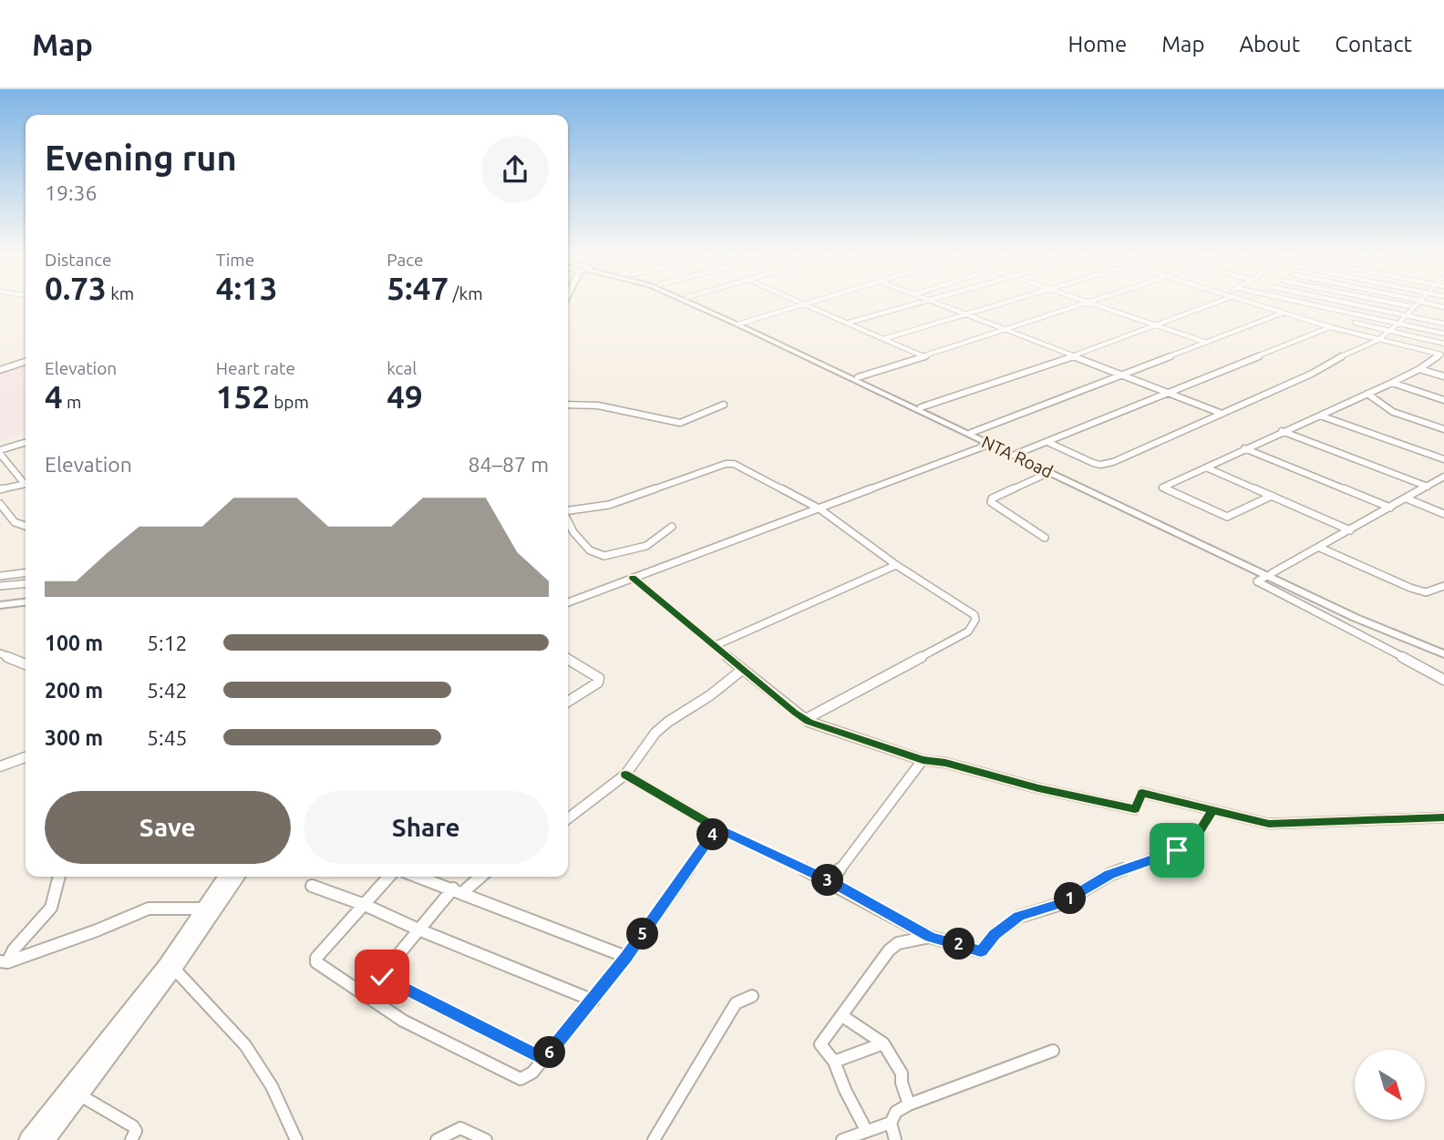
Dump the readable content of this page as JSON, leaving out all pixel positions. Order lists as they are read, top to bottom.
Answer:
{
  "streets": {
    "main road": ["NTA Road"]
  },
  "north": "bottom right",
  "page": {
    "header": "Map",
    "nav": [
      "Home",
      "Map",
      "About",
      "Contact"
    ],
    "heading": ["Evening run", "19:36"],
    "stats": [
      ["Distance", "0.73 km"],
      ["Time", "4:13"],
      ["Pace", "5:47 /km"],
      ["Elevation", "4 m"],
      ["Heart rate", "152 bpm"],
      ["kcal", "49"]
    ],
    "chart": ["Elevation", "84–87 m"],
    "list": [
      {
        "name": "100 m",
        "note": "5:12"
      },
      {
        "name": "200 m",
        "note": "5:42"
      },
      {
        "name": "300 m",
        "note": "5:45"
      }
    ],
    "buttons": ["Save", "Share"],
    "pins": [
      "4",
      "3",
      "1",
      "5",
      "2",
      "6"
    ]
  }
}
